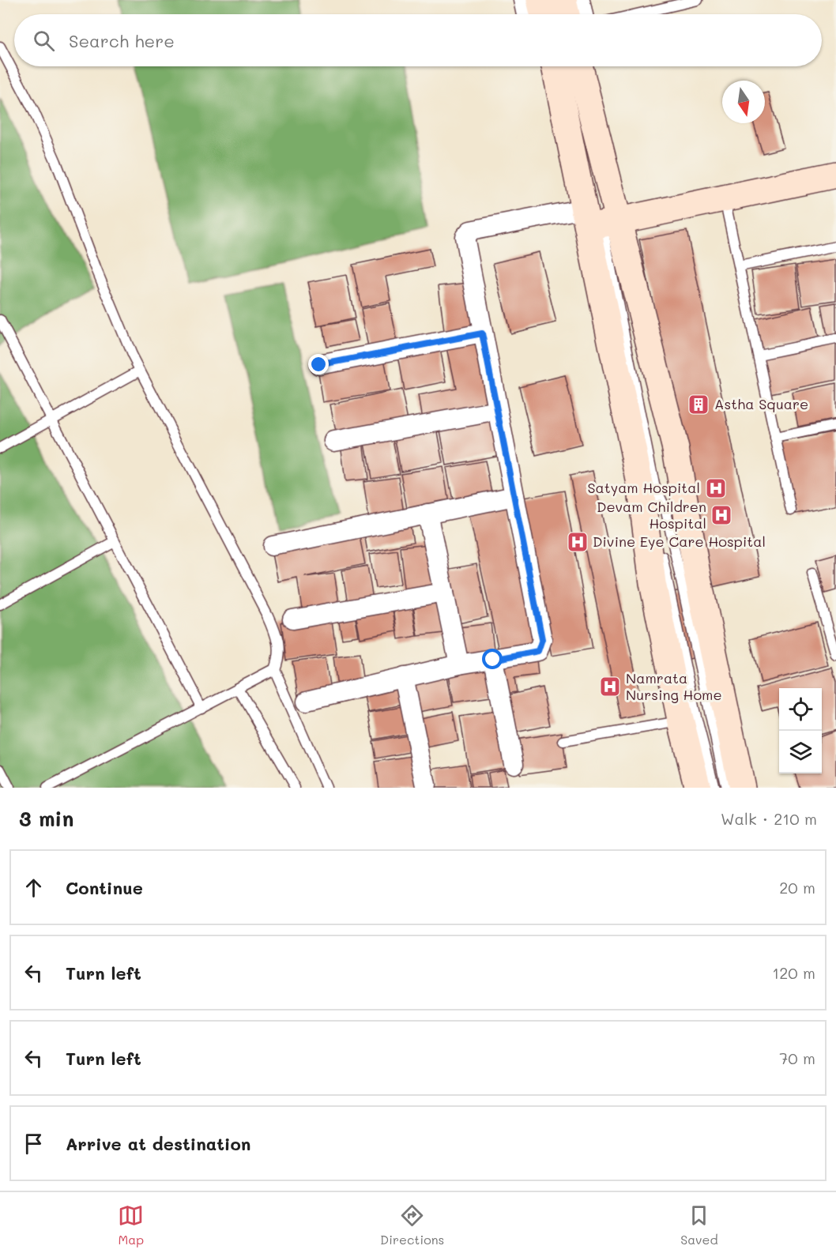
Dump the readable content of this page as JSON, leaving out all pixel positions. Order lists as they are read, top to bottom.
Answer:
{
  "places": {
    "building": ["Astha Square"],
    "hospital": [
      "Satyam Hospital",
      "Devam Children Hospital",
      "Divine Eye Care Hospital",
      "Namrata Nursing Home"
    ]
  },
  "north": "bottom",
  "page": {
    "search": "Search here",
    "heading": ["3 min", "Walk · 210 m"],
    "list": [
      ["Continue", "20 m"],
      ["Turn left", "120 m"],
      ["Turn left", "70 m"],
      "Arrive at destination"
    ],
    "nav": ["Map", "Directions", "Saved"]
  }
}
